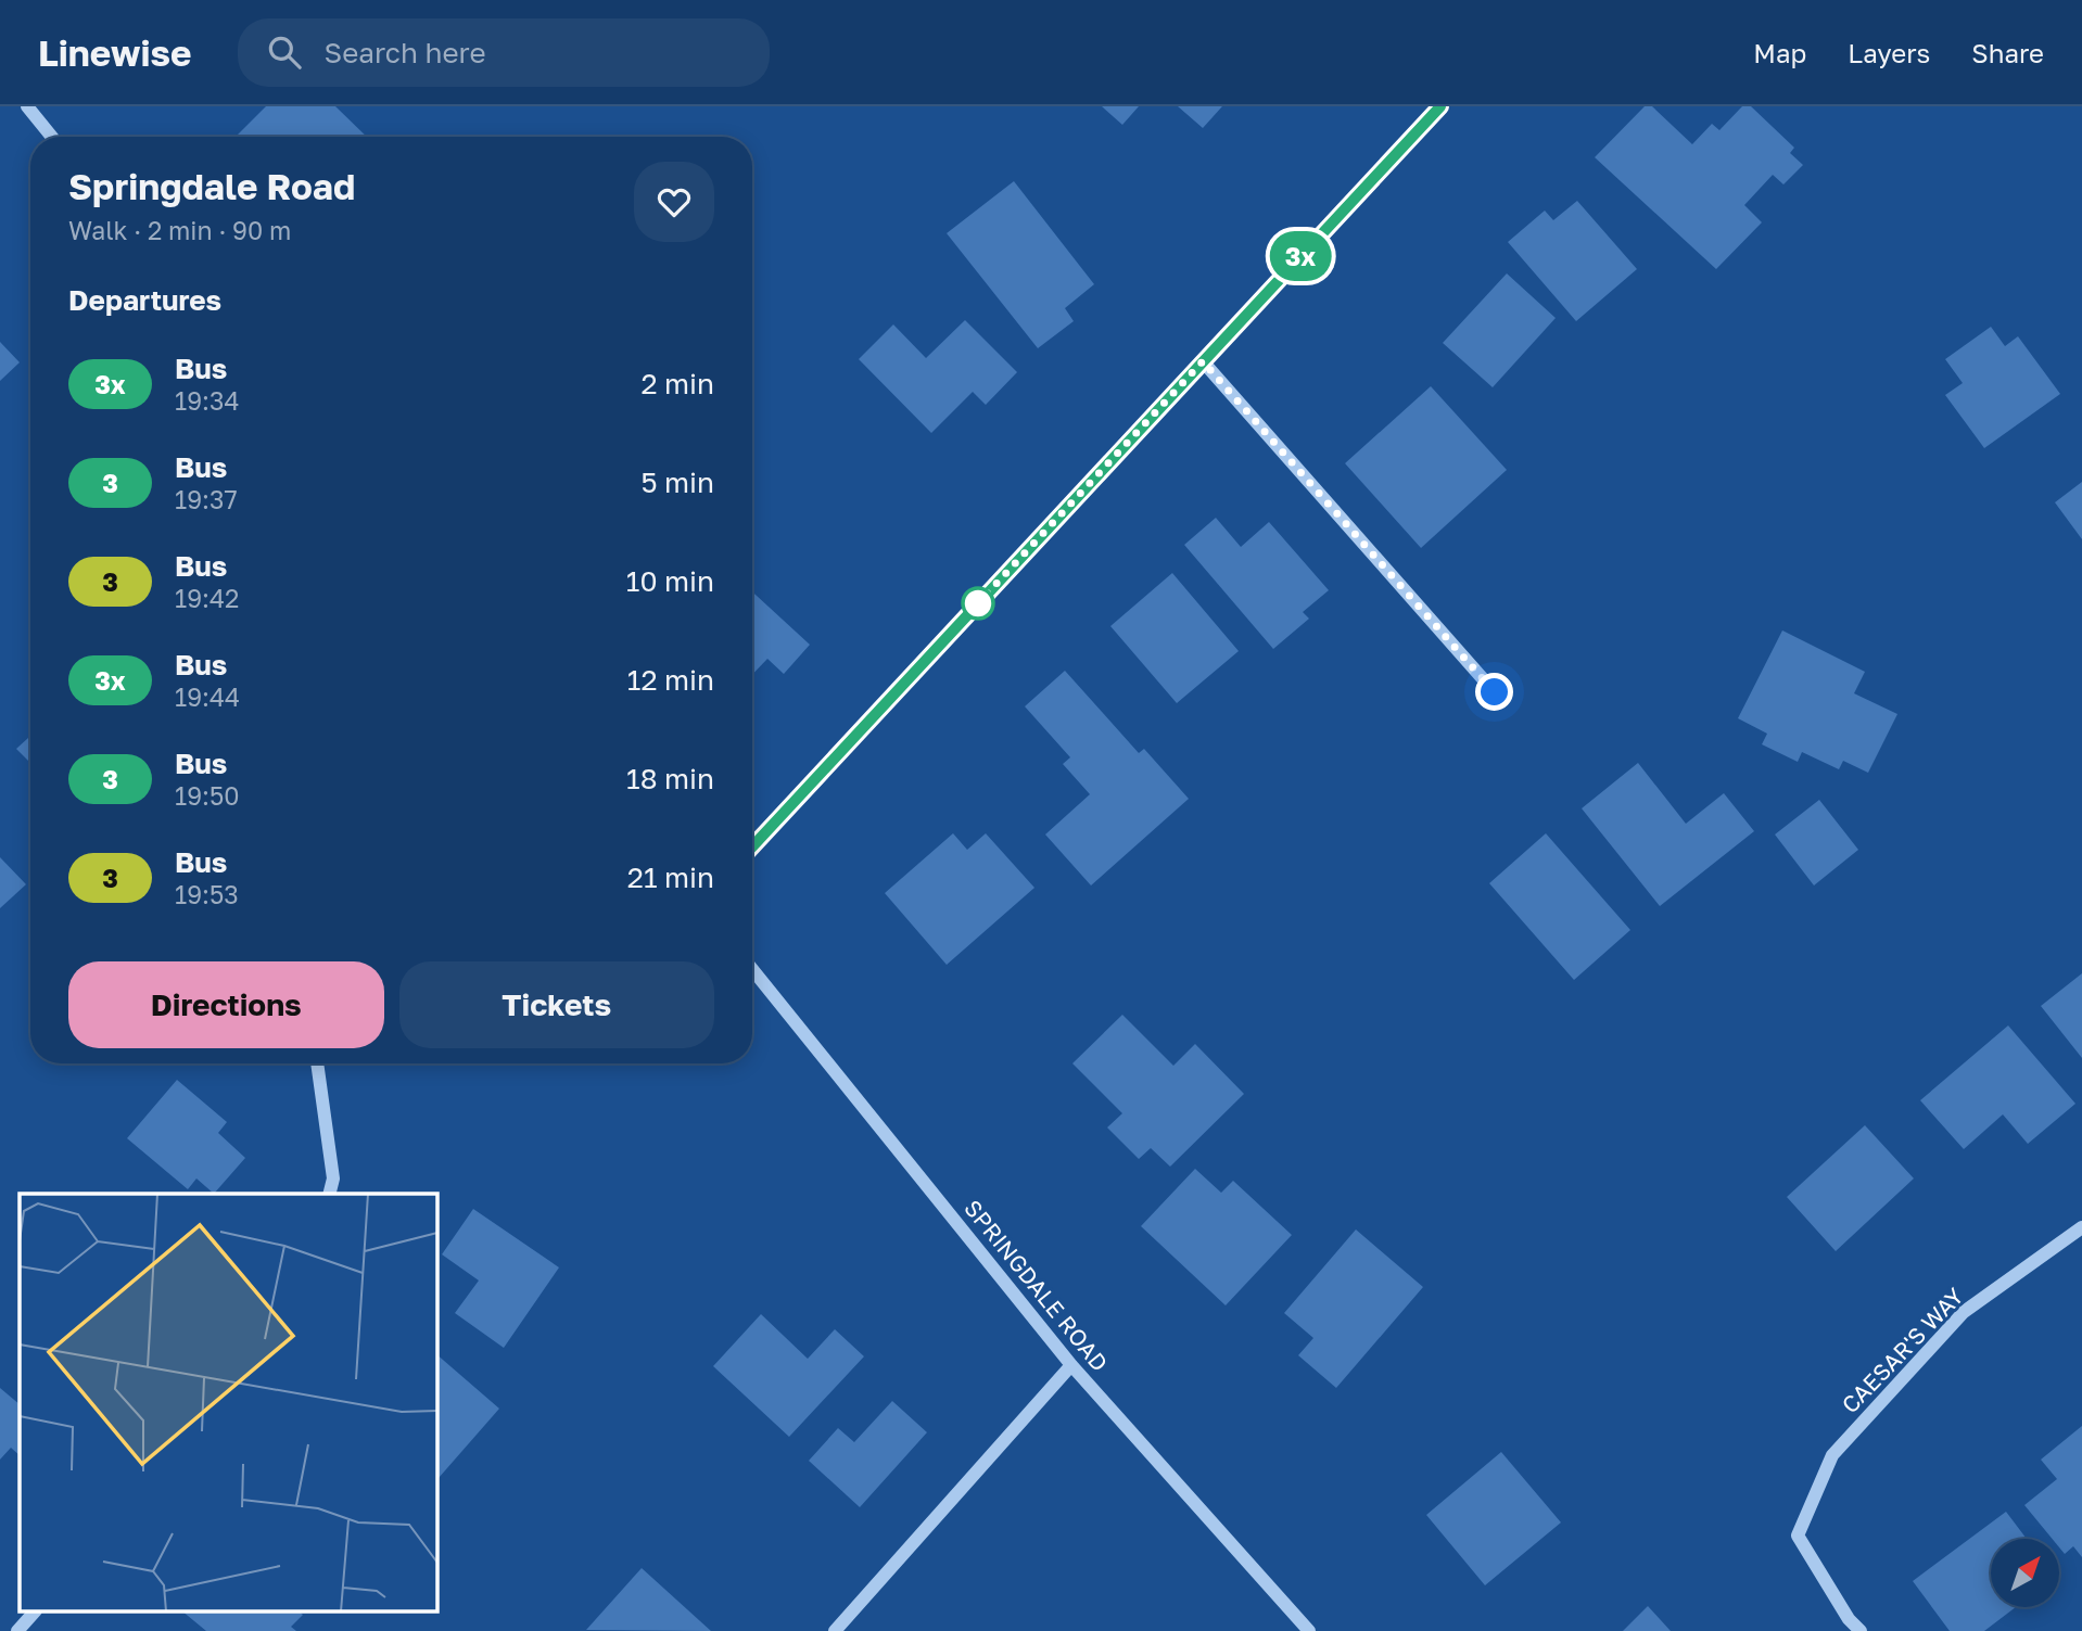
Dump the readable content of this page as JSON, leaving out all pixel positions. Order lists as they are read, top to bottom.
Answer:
{
  "streets": {
    "street": ["SPRINGDALE ROAD", "CAESAR'S WAY"]
  },
  "lines": ["bus line 3x"],
  "north": "top right",
  "page": {
    "header": "Linewise",
    "search": "Search here",
    "nav": ["Map", "Layers", "Share"],
    "on_map": "3x",
    "heading": [
      ["Springdale Road", "Walk · 2 min · 90 m"],
      "Departures"
    ],
    "list": [
      {
        "mark": "3x",
        "name": "Bus",
        "note": "19:34",
        "value": "2 min"
      },
      {
        "mark": "3",
        "name": "Bus",
        "note": "19:37",
        "value": "5 min"
      },
      {
        "mark": "3",
        "name": "Bus",
        "note": "19:42",
        "value": "10 min"
      },
      {
        "mark": "3x",
        "name": "Bus",
        "note": "19:44",
        "value": "12 min"
      },
      {
        "mark": "3",
        "name": "Bus",
        "note": "19:50",
        "value": "18 min"
      },
      {
        "mark": "3",
        "name": "Bus",
        "note": "19:53",
        "value": "21 min"
      }
    ],
    "buttons": ["Directions", "Tickets"]
  }
}
